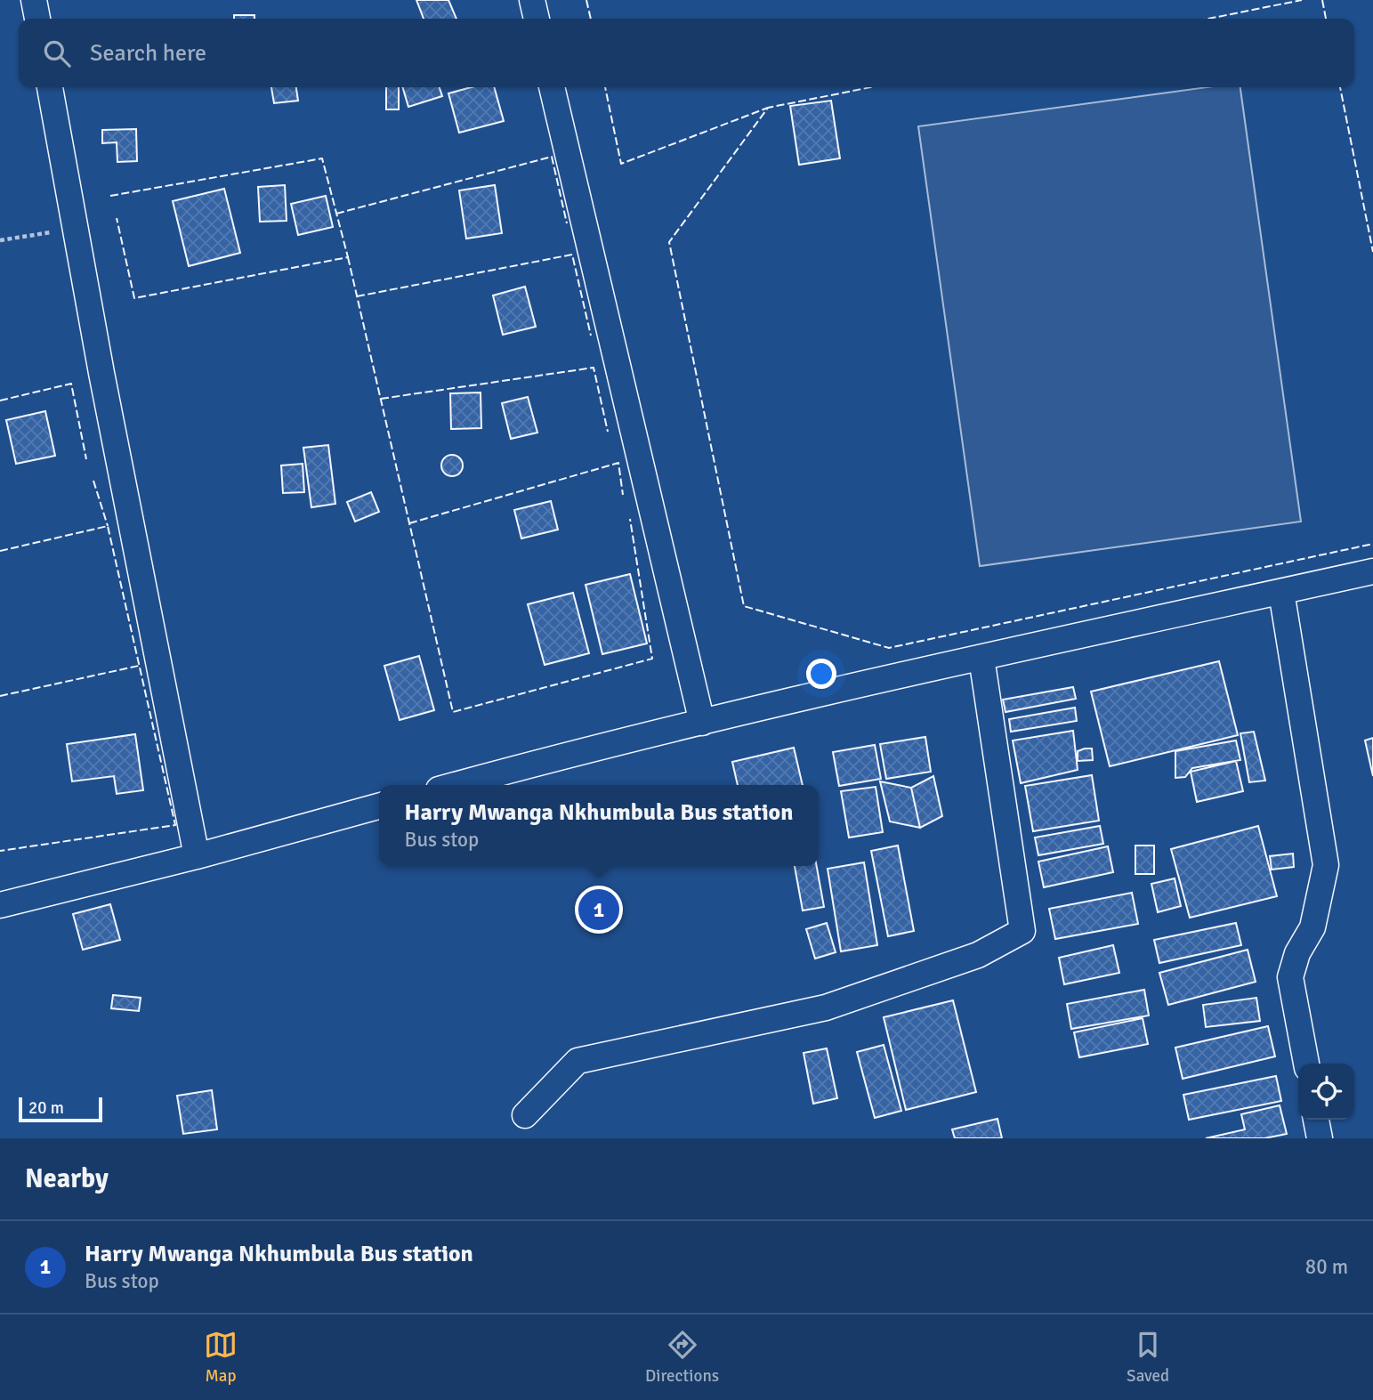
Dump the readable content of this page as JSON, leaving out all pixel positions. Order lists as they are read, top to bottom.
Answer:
{
  "scale_bar": "20 m",
  "page": {
    "search": "Search here",
    "popup": ["Harry Mwanga Nkhumbula Bus station", "Bus stop"],
    "pins": "1",
    "scale": "20 m",
    "heading": "Nearby",
    "list": [
      {
        "mark": "1",
        "name": "Harry Mwanga Nkhumbula Bus station",
        "note": "Bus stop",
        "value": "80 m"
      }
    ],
    "nav": ["Map", "Directions", "Saved"]
  }
}
